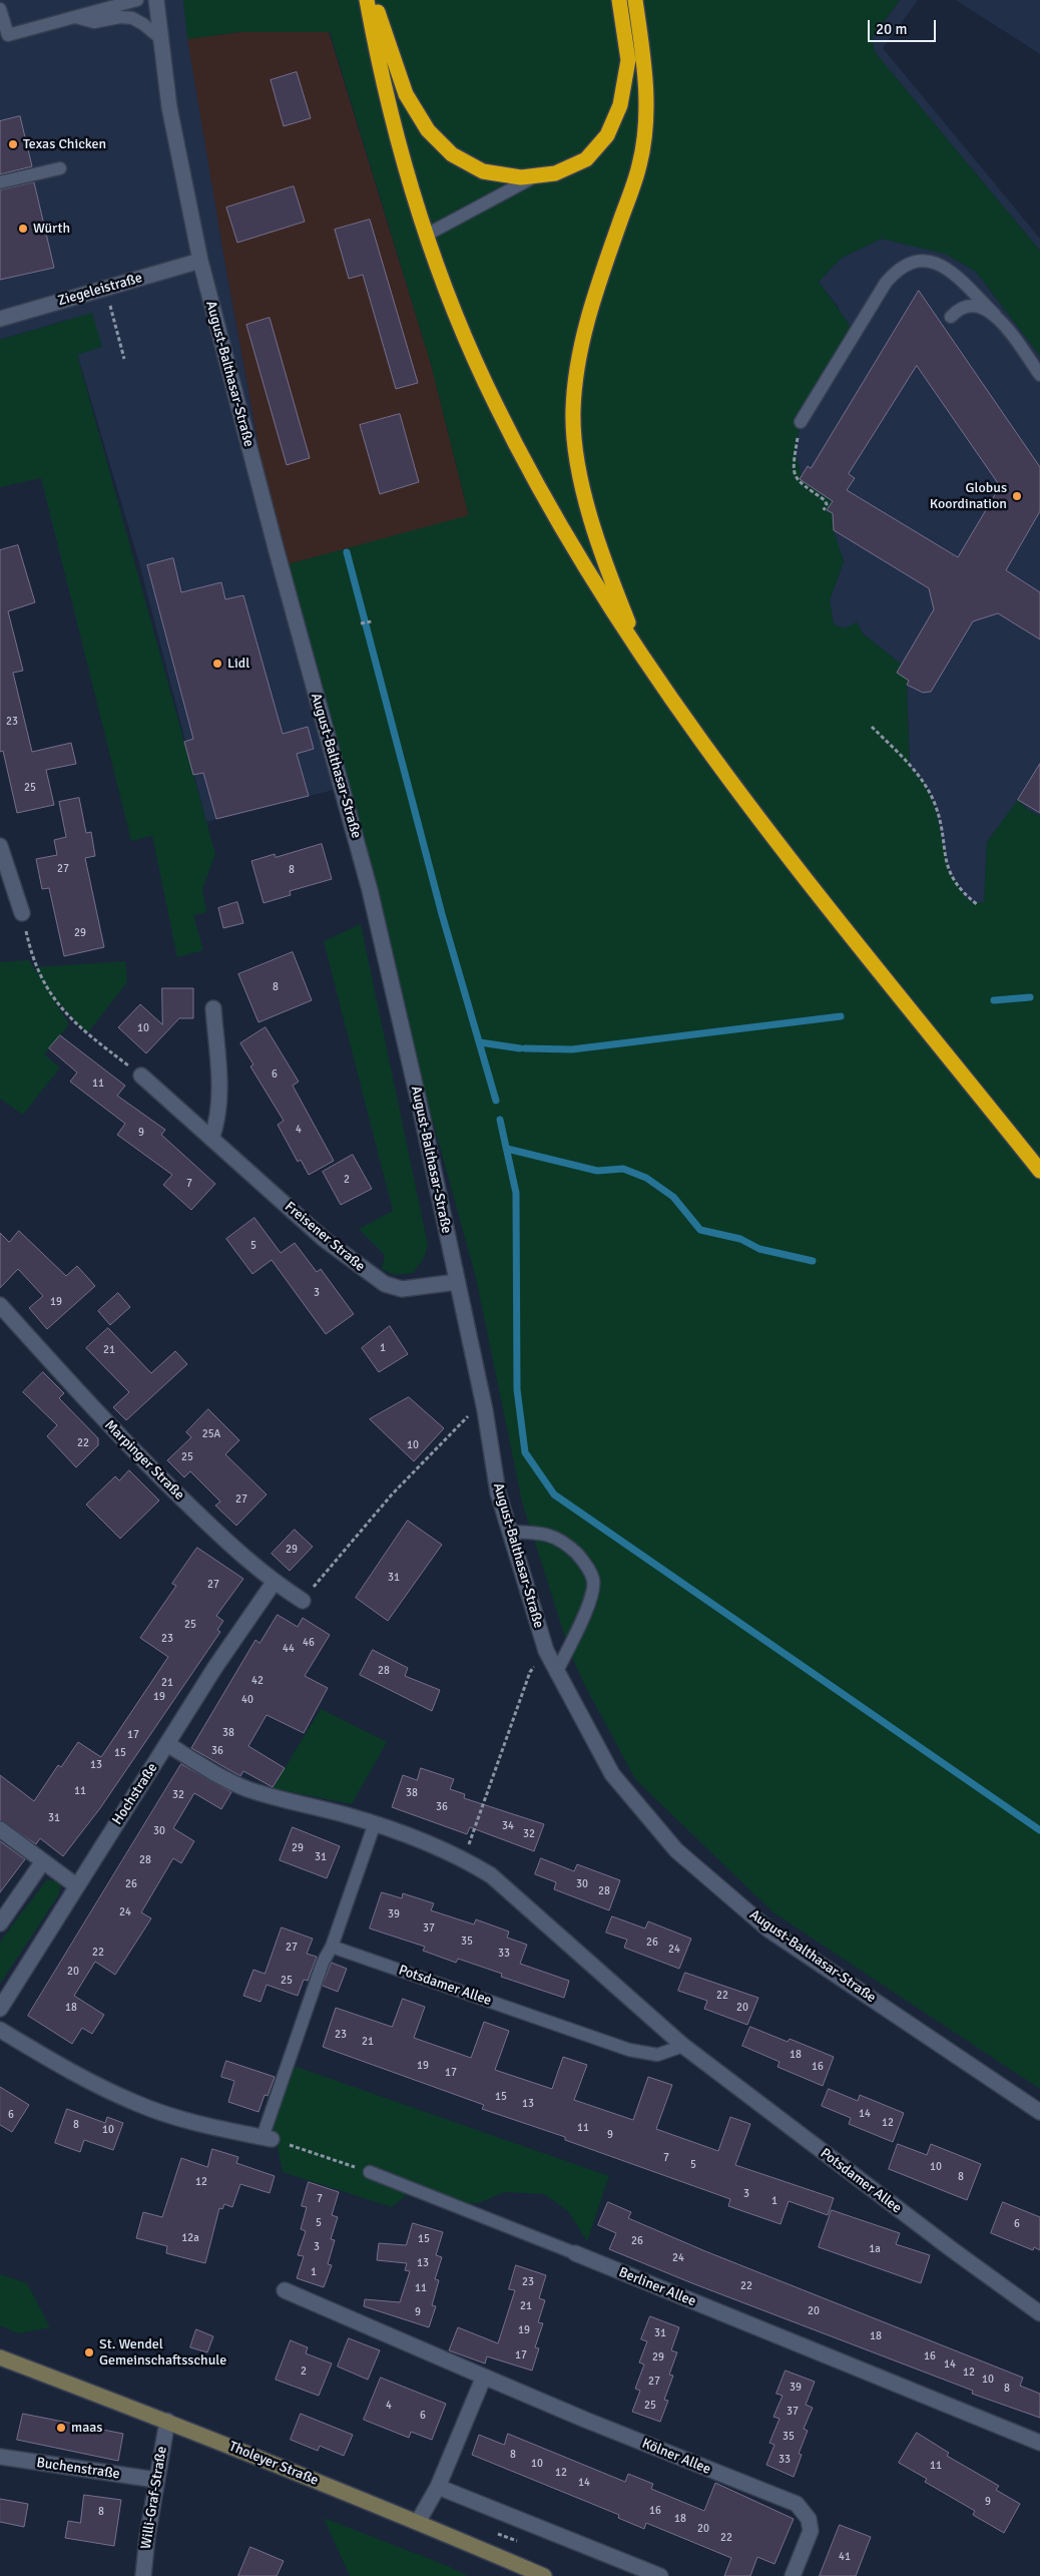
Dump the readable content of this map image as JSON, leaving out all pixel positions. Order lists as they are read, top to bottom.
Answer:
{
  "streets": {
    "main road": ["Tholeyer Straße"],
    "street": [
      "Ziegeleistraße",
      "August-Balthasar-Straße",
      "Freisener Straße",
      "Marpinger Straße",
      "Hochstraße",
      "Potsdamer Allee",
      "Berliner Allee",
      "Kölner Allee",
      "Buchenstraße",
      "Willi-Graf-Straße"
    ]
  },
  "crossings": [
    ["Ziegeleistraße", "August-Balthasar-Straße"],
    ["August-Balthasar-Straße", "Freisener Straße"],
    ["Marpinger Straße", "Hochstraße"],
    ["Hochstraße", "Potsdamer Allee"],
    ["Tholeyer Straße", "Willi-Graf-Straße"],
    ["Buchenstraße", "Willi-Graf-Straße"]
  ],
  "places": [
    "Texas Chicken",
    "Würth",
    "Globus Koordination",
    "Lidl",
    "St. Wendel Gemeinschaftsschule",
    "maas"
  ],
  "house_numbers": [
    "23",
    "25",
    "27",
    "8",
    "29",
    "8",
    "10",
    "6",
    "11",
    "4",
    "9",
    "2",
    "7",
    "5",
    "3",
    "19",
    "1",
    "21",
    "25A",
    "22",
    "10",
    "25",
    "27",
    "29",
    "31",
    "27",
    "25",
    "23",
    "46",
    "44",
    "28",
    "42",
    "21",
    "19",
    "40",
    "38",
    "17",
    "36",
    "15",
    "13",
    "11",
    "38",
    "32",
    "36",
    "31",
    "34",
    "30",
    "32",
    "29",
    "31",
    "28",
    "26",
    "30",
    "28",
    "24",
    "39",
    "37",
    "35",
    "26",
    "27",
    "24",
    "22",
    "33",
    "20",
    "25",
    "22",
    "18",
    "20",
    "23",
    "21",
    "18",
    "19",
    "16",
    "17",
    "15",
    "13",
    "14",
    "6",
    "12",
    "8",
    "11",
    "10",
    "9",
    "7",
    "5",
    "10",
    "8",
    "12",
    "3",
    "7",
    "1",
    "5",
    "6",
    "12a",
    "15",
    "26",
    "3",
    "1a",
    "24",
    "13",
    "1",
    "23",
    "22",
    "11",
    "21",
    "20",
    "9",
    "19",
    "31",
    "18",
    "17",
    "16",
    "29",
    "14",
    "2",
    "12",
    "10",
    "27",
    "39",
    "8",
    "4",
    "25",
    "37",
    "6",
    "35",
    "8",
    "33",
    "10",
    "11",
    "12",
    "14",
    "9",
    "16",
    "8",
    "18",
    "20",
    "22",
    "41"
  ],
  "scale_bar": "20 m"
}
